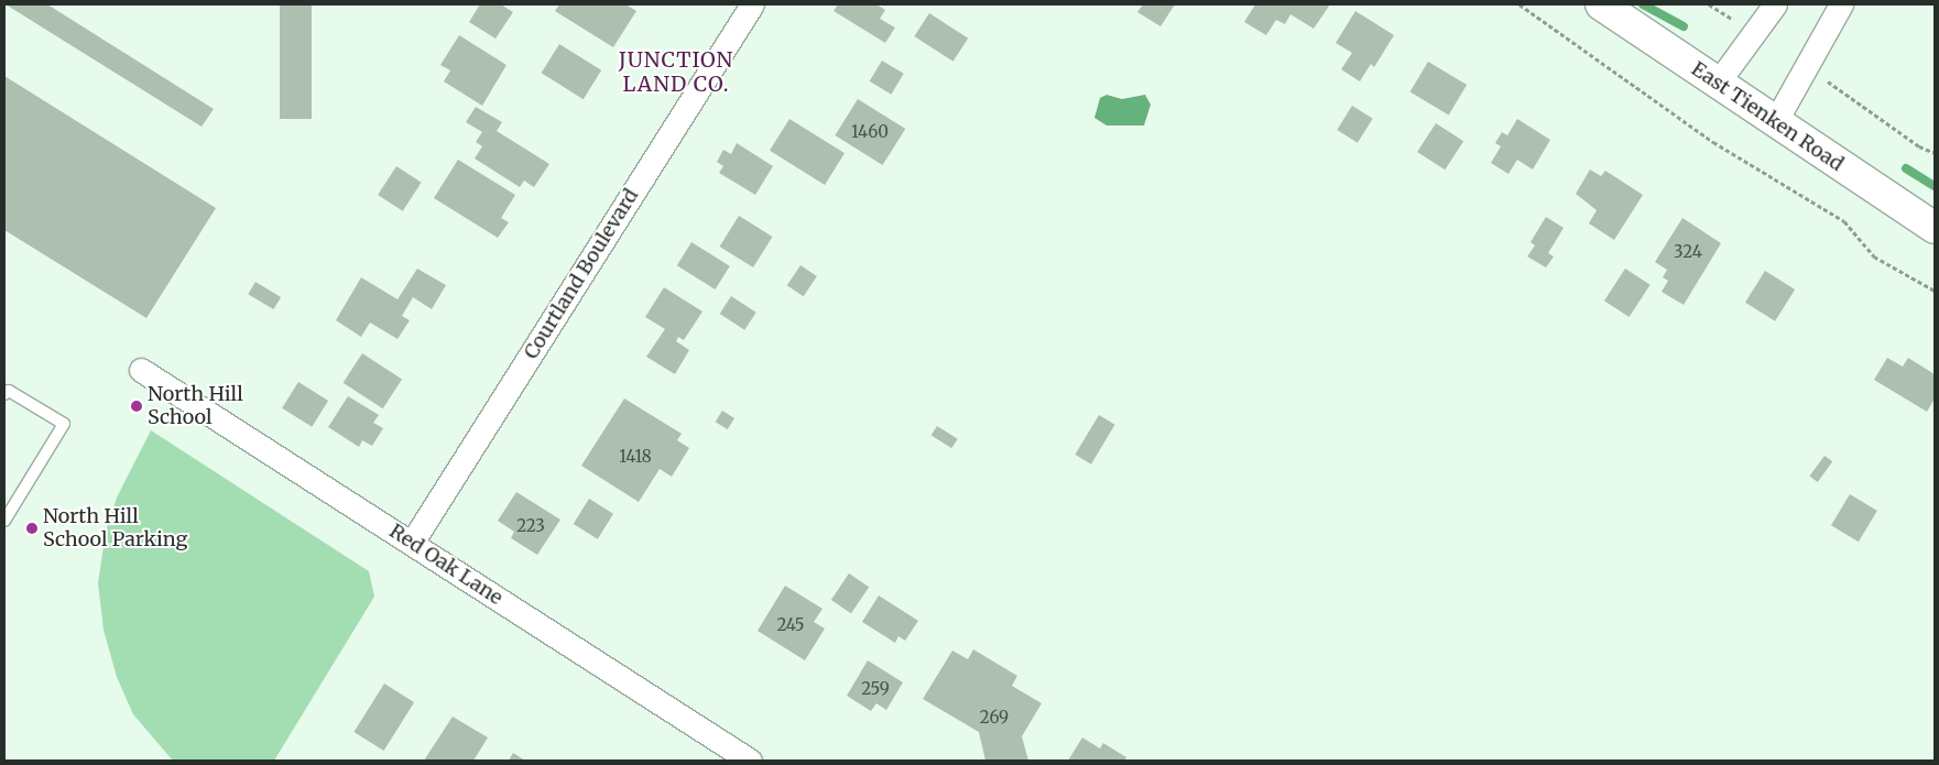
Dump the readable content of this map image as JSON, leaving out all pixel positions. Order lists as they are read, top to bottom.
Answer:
{
  "streets": {
    "street": ["East Tienken Road", "Courtland Boulevard", "Red Oak Lane"]
  },
  "crossings": [
    ["Courtland Boulevard", "Red Oak Lane"]
  ],
  "districts": ["JUNCTION LAND CO."],
  "places": ["North Hill School", "North Hill School Parking"],
  "house_numbers": [
    "1460",
    "324",
    "1418",
    "223",
    "245",
    "259",
    "269"
  ]
}
